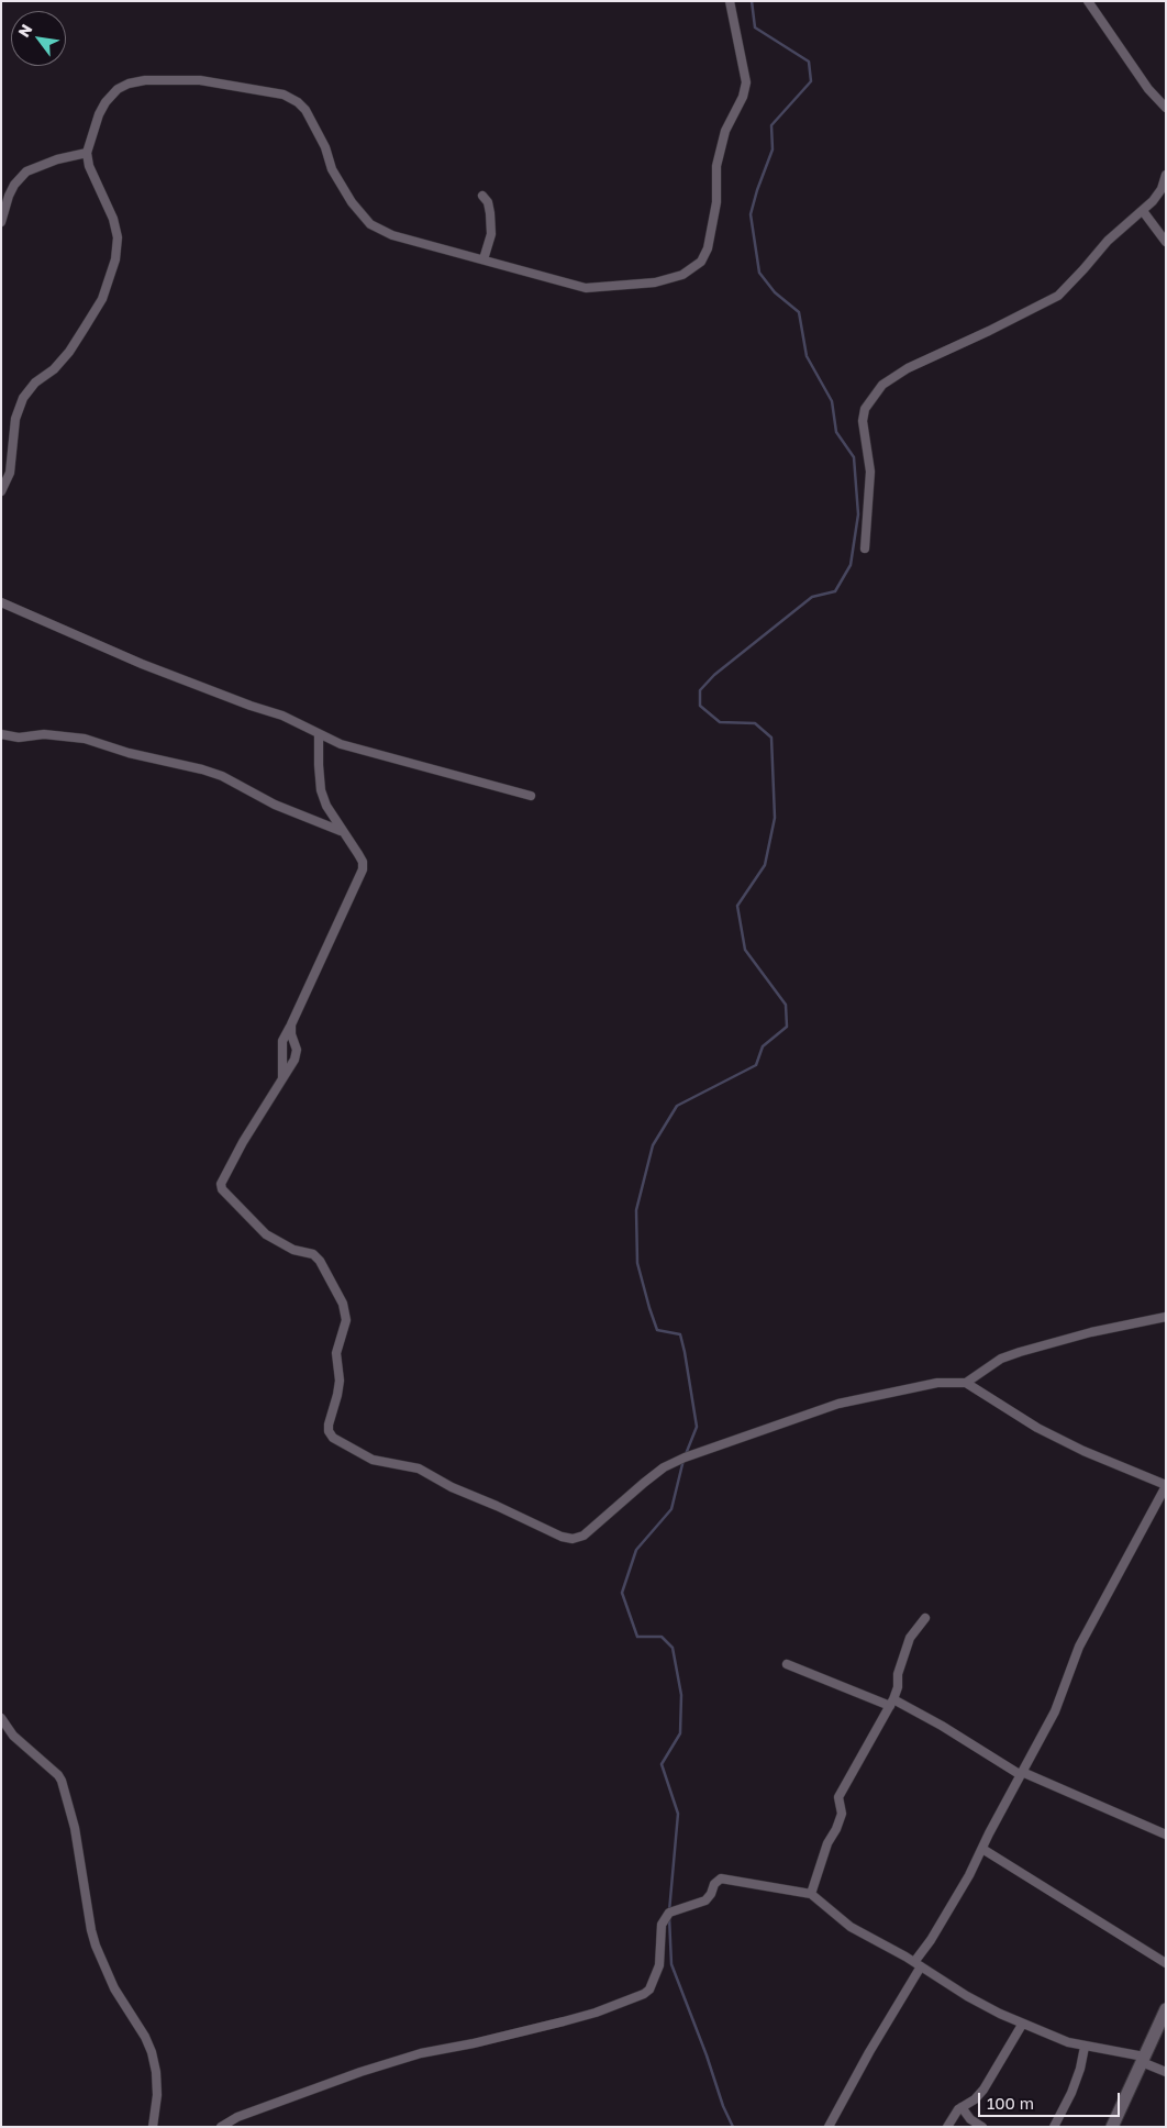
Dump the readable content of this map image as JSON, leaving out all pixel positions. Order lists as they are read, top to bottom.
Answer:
{
  "scale_bar": "100 m",
  "north": "top left"
}
